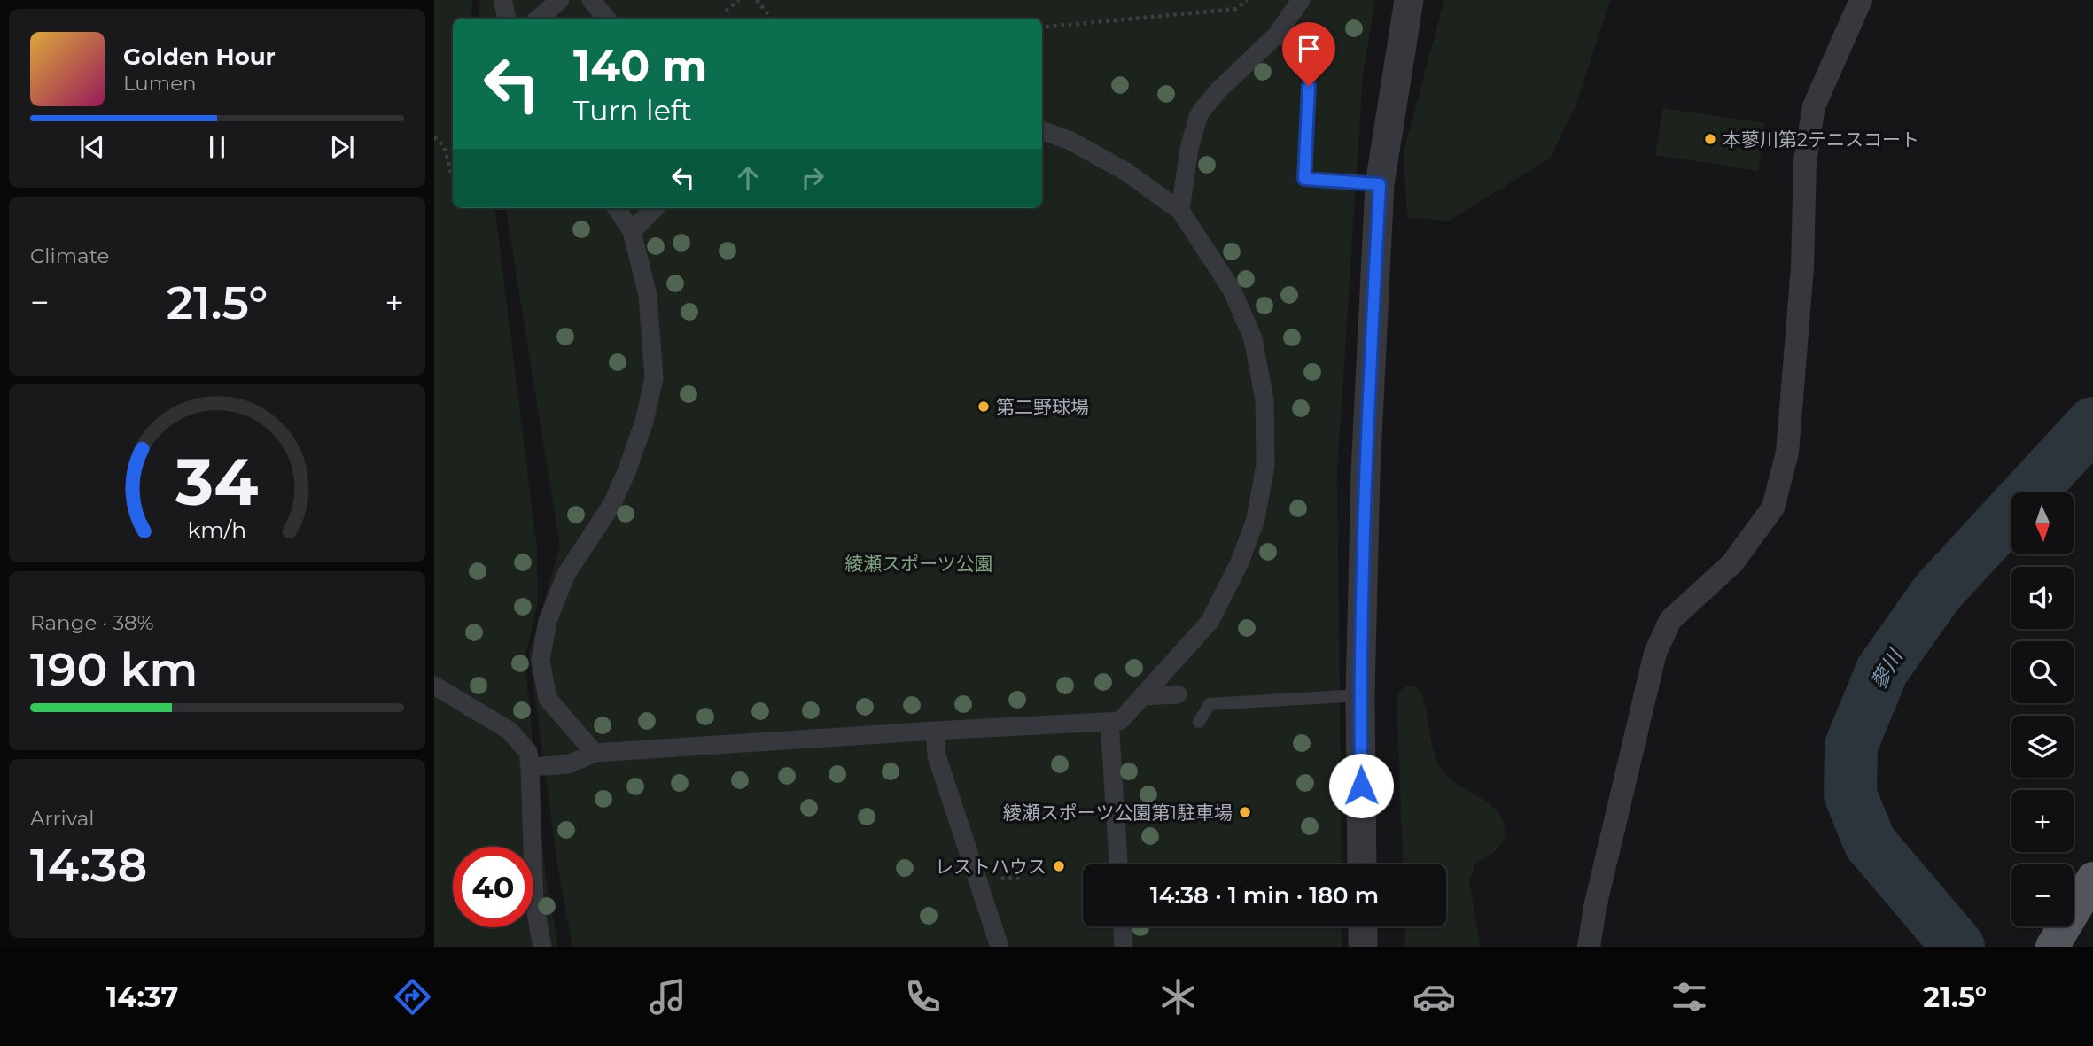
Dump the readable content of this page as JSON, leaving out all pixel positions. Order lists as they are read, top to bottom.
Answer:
{
  "water": ["蓼川"],
  "parks": ["綾瀬スポーツ公園"],
  "places": [
    "本蓼川第2テニスコート",
    "第二野球場",
    "綾瀬スポーツ公園第1駐車場",
    "レストハウス"
  ],
  "north": "bottom",
  "page": {
    "turn": ["140 m", "Turn left"],
    "song": ["Golden Hour", "Lumen"],
    "tile": [
      "Climate",
      ["Range · 38%", "190 km"],
      ["Arrival", "14:38"]
    ],
    "heat": ["−", "21.5°", "+"],
    "map_buttons": ["+", "−"],
    "limit": "40",
    "trip": "14:38 · 1 min · 180 m",
    "tabs": ["14:37", "21.5°"],
    "gauge": ["34", "km/h"]
  }
}
